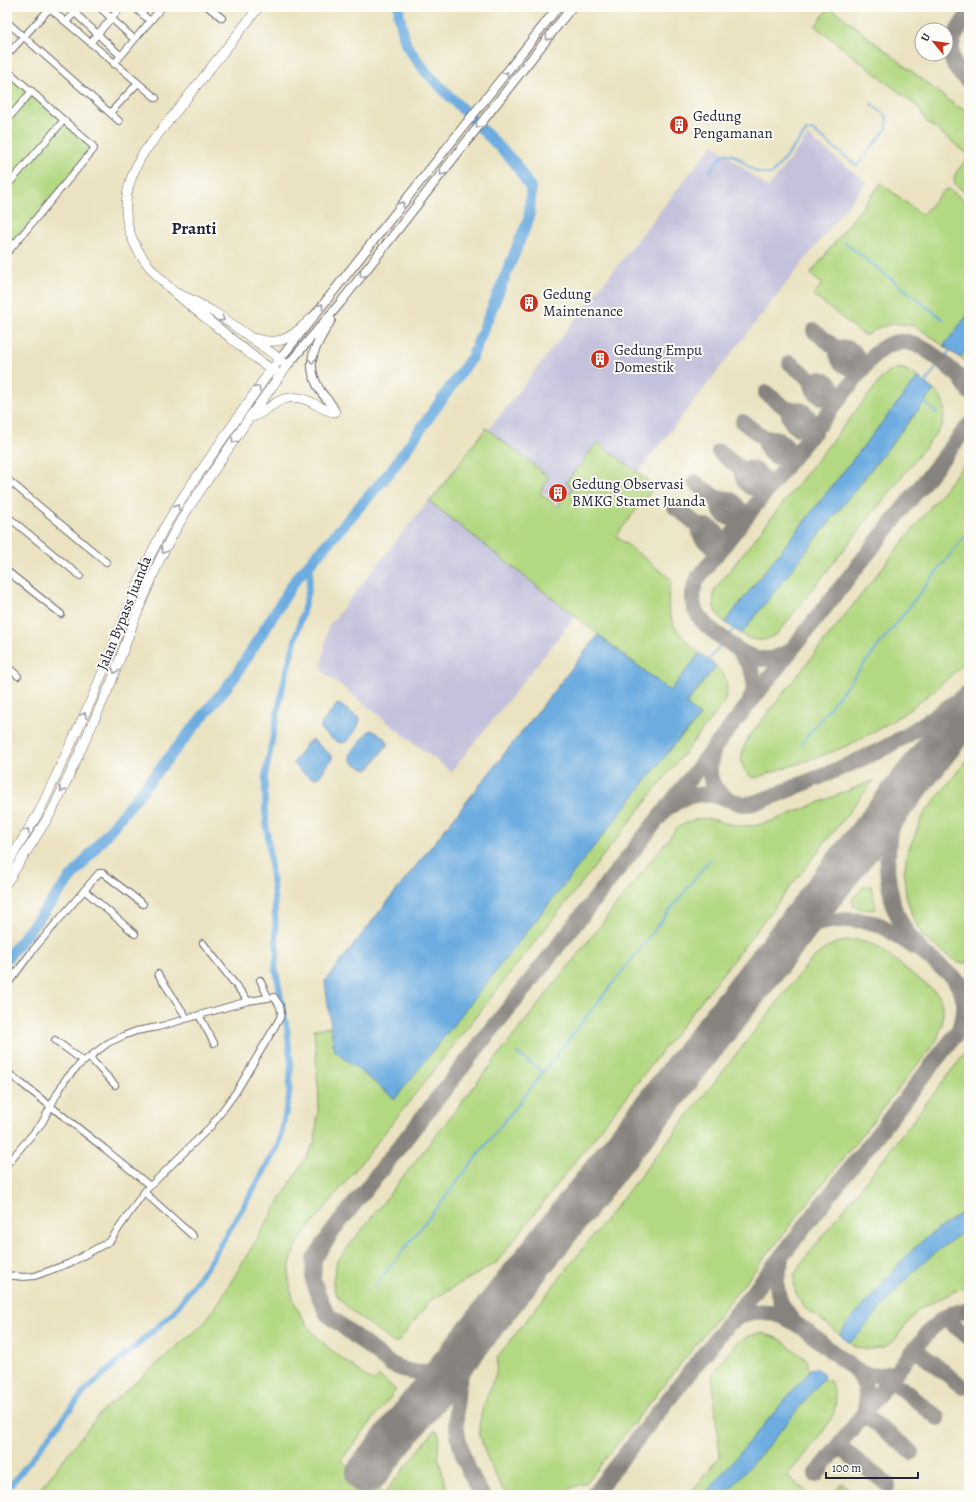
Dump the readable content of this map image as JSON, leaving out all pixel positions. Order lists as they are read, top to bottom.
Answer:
{
  "streets": {
    "main road": ["Jalan Bypass Juanda"]
  },
  "districts": ["Pranti"],
  "places": {
    "building": [
      "Gedung Pengamanan",
      "Gedung Maintenance",
      "Gedung Empu Domestik",
      "Gedung Observasi BMKG Stamet Juanda"
    ]
  },
  "scale_bar": "100 m",
  "north": "top left"
}
